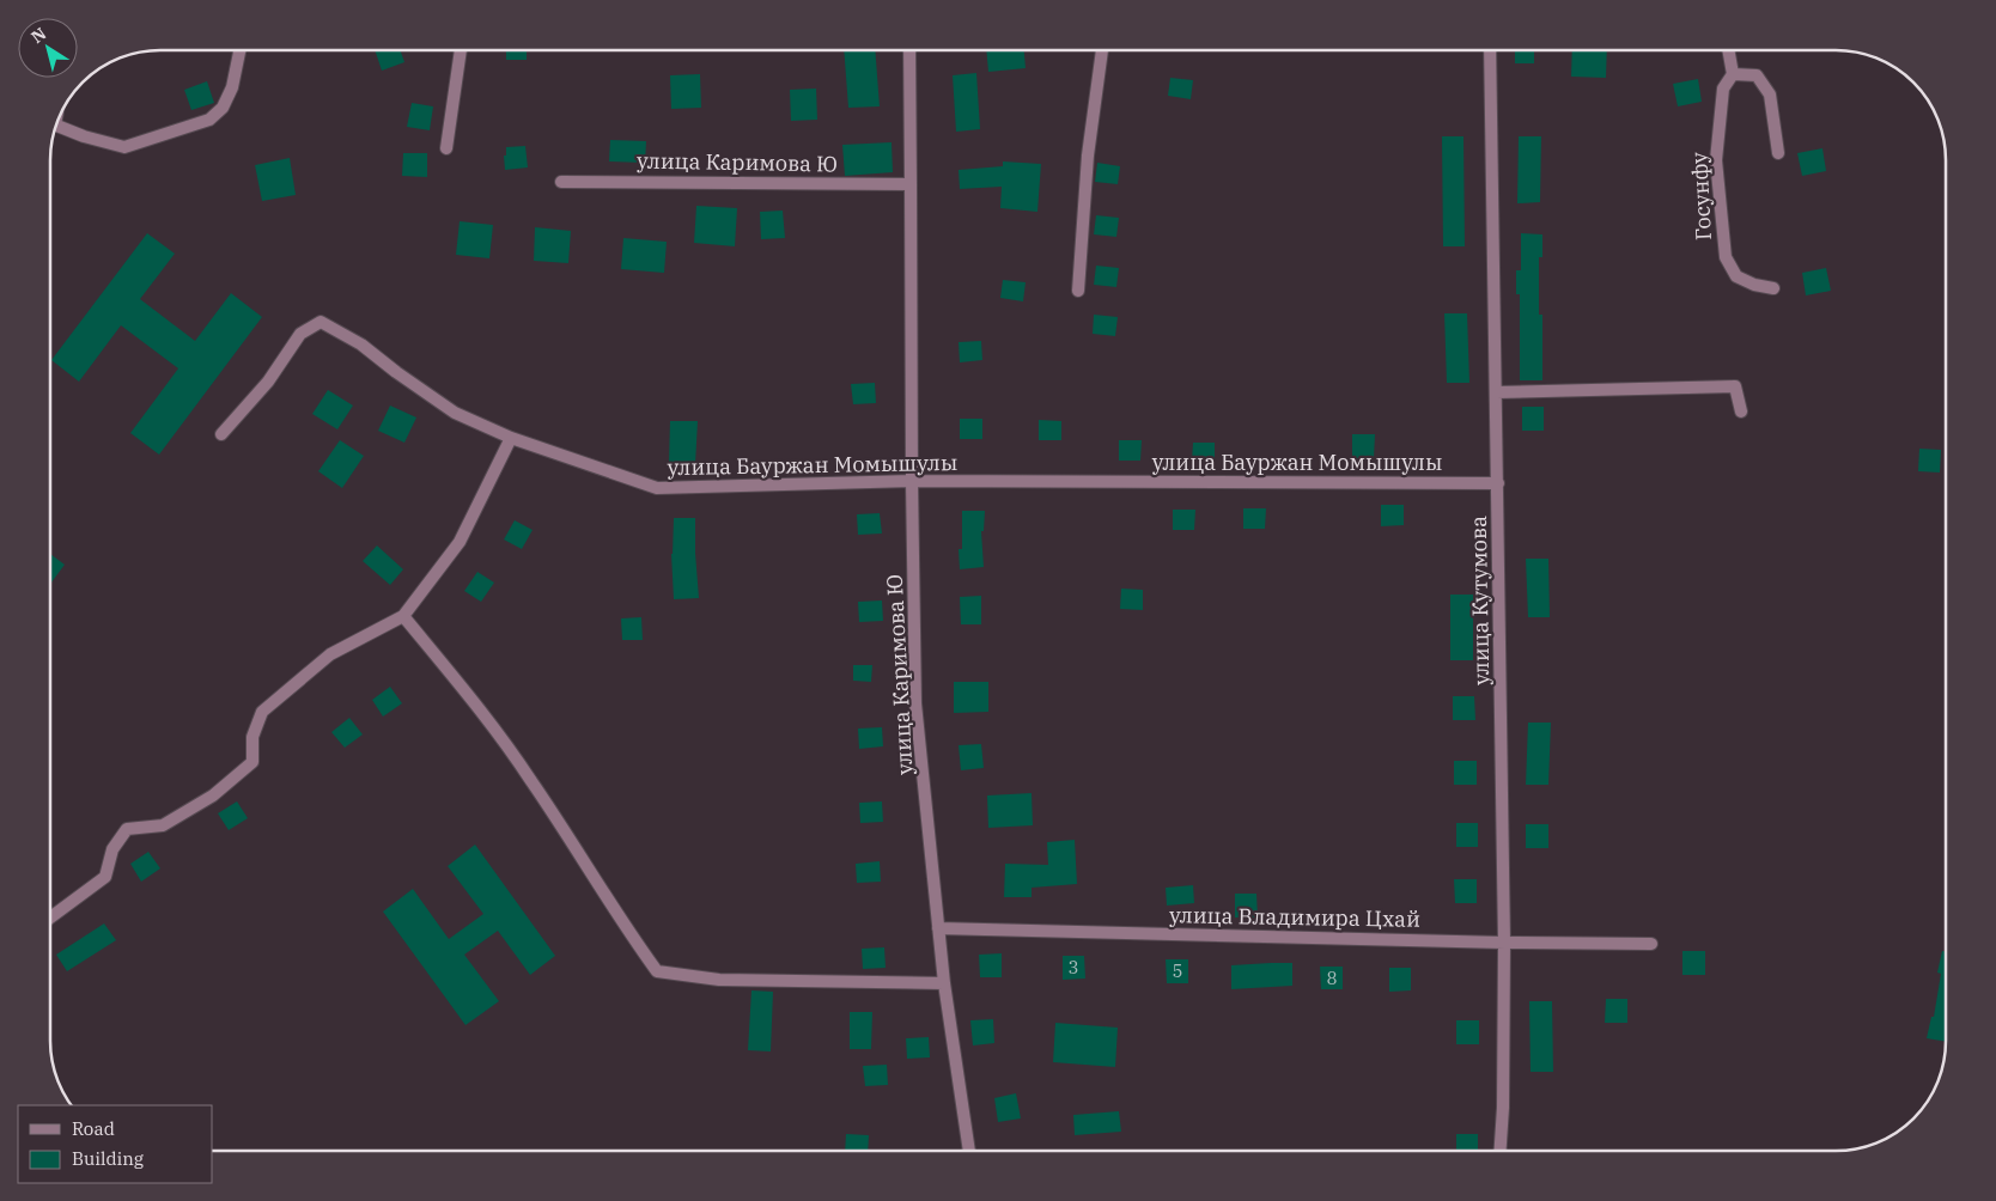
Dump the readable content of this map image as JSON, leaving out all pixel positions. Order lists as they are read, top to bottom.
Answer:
{
  "streets": {
    "street": [
      "улица Каримова Ю",
      "Госунфу",
      "улица Бауржан Момышулы",
      "улица Кутумова",
      "улица Владимира Цхай"
    ]
  },
  "crossings": [
    ["улица Каримова Ю", "улица Бауржан Момышулы"],
    ["улица Каримова Ю", "улица Владимира Цхай"],
    ["улица Бауржан Момышулы", "улица Кутумова"],
    ["улица Кутумова", "улица Владимира Цхай"]
  ],
  "house_numbers": ["3", "5", "8"],
  "legend": ["Road", "Building"],
  "north": "top left"
}
